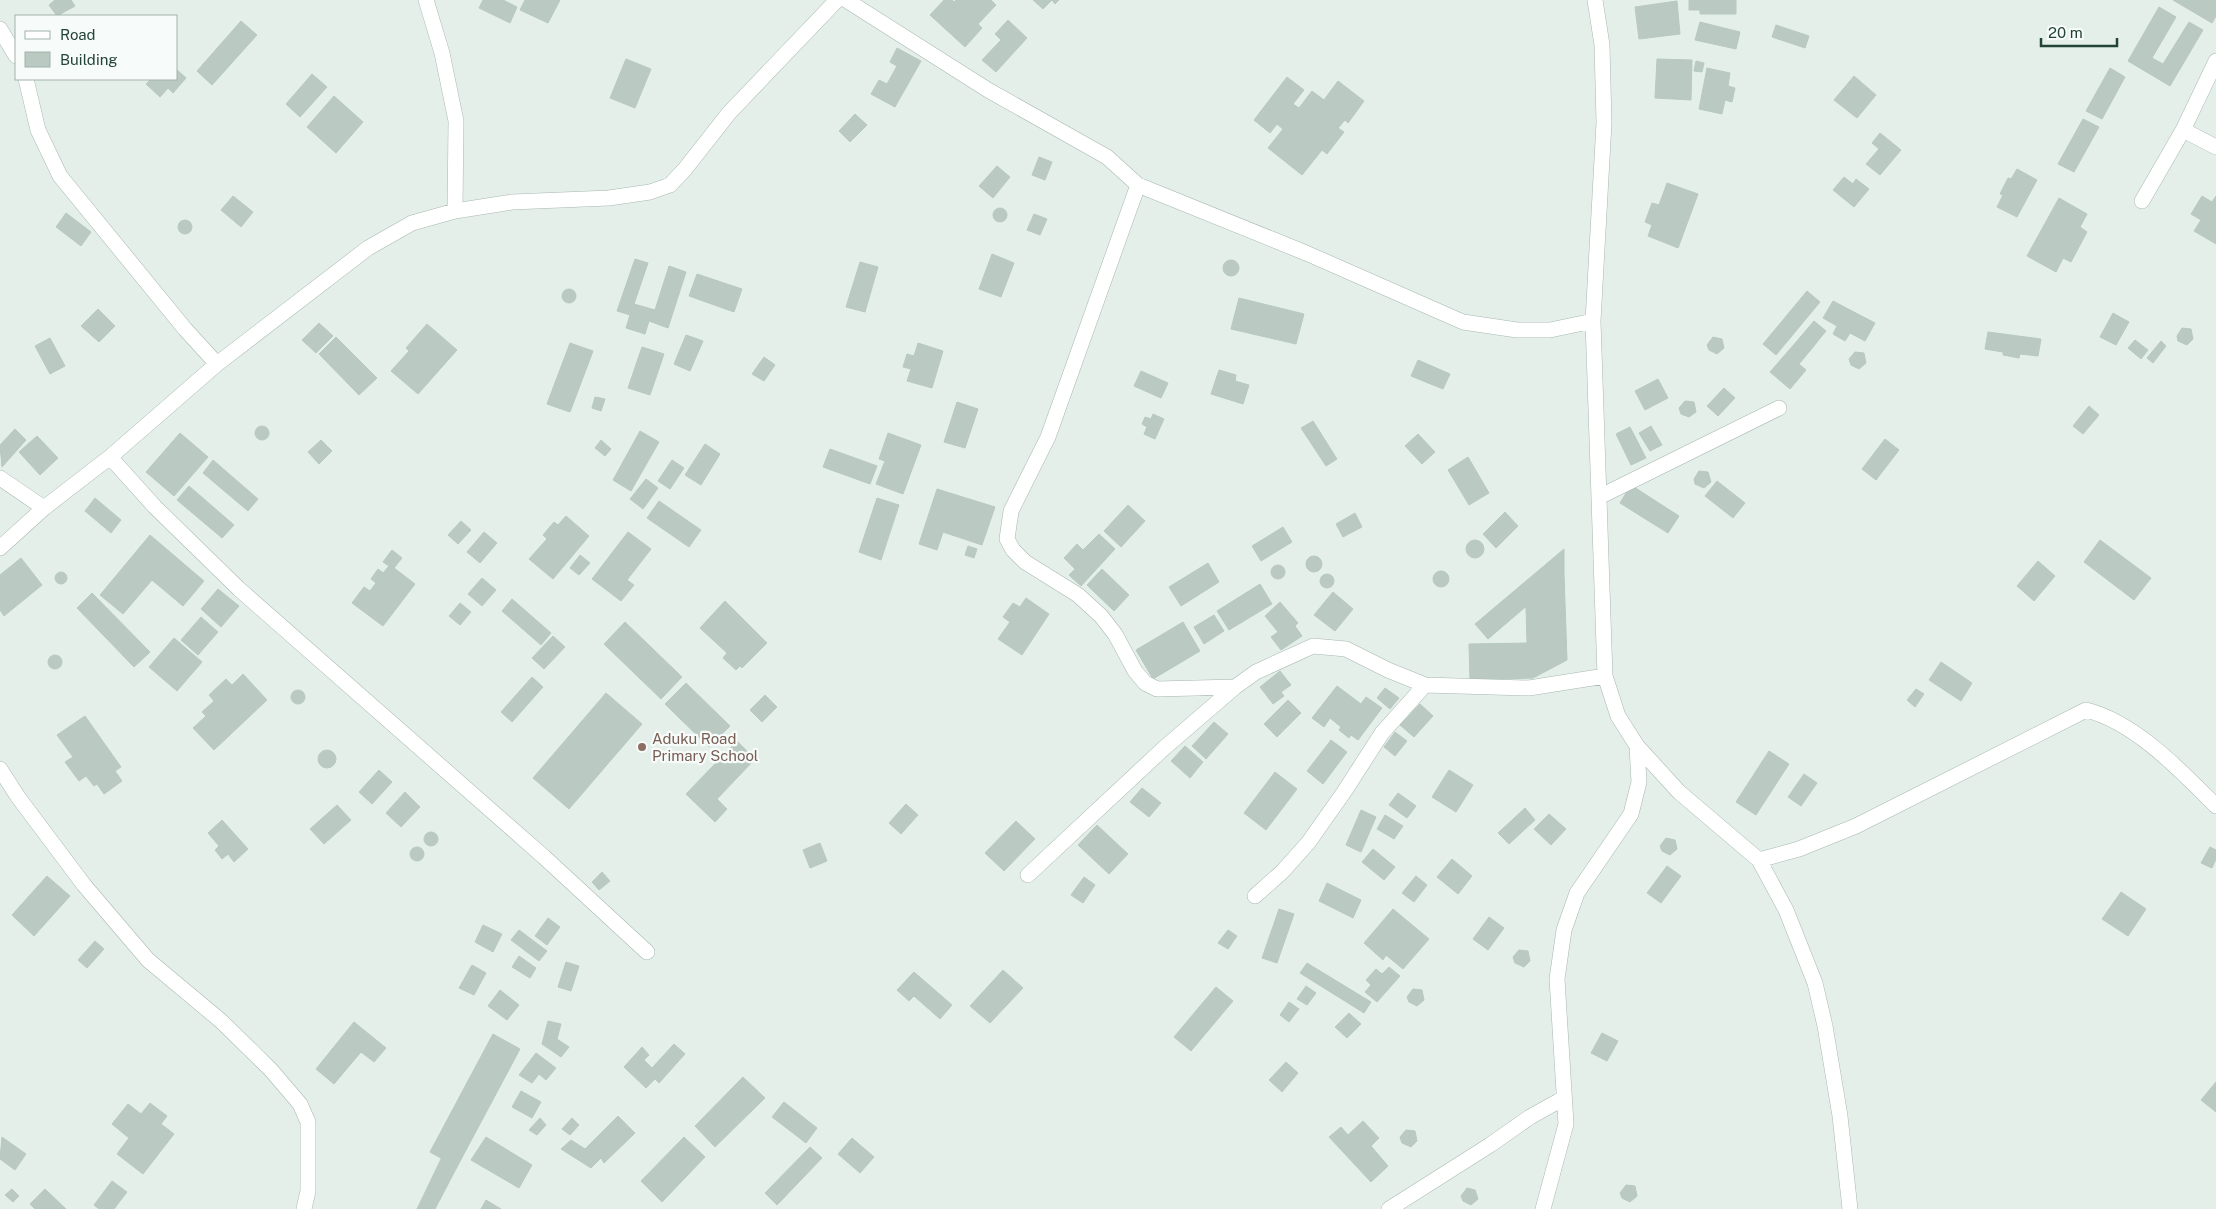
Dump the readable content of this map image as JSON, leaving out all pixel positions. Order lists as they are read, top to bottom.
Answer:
{
  "places": ["Aduku Road Primary School"],
  "legend": ["Road", "Building"],
  "scale_bar": "20 m"
}
